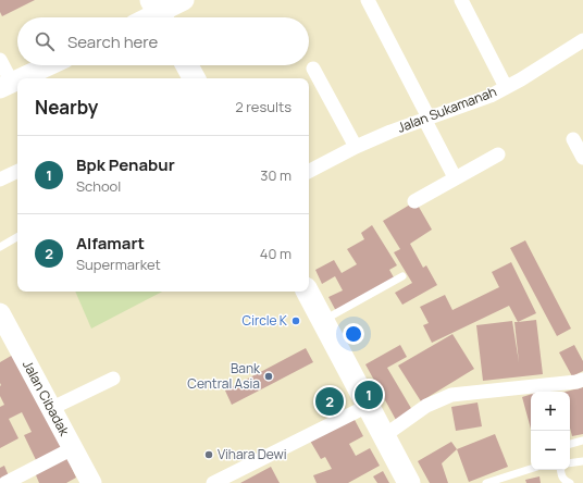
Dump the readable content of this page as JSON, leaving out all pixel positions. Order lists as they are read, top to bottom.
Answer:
{
  "streets": {
    "main road": ["Jalan Cibadak"],
    "street": ["Jalan Sukamanah"]
  },
  "places": ["Circle K", "Bank Central Asia", "Vihara Dewi"],
  "page": {
    "search": "Search here",
    "heading": ["Nearby", "2 results"],
    "list": [
      {
        "mark": "1",
        "name": "Bpk Penabur",
        "note": "School",
        "value": "30 m"
      },
      {
        "mark": "2",
        "name": "Alfamart",
        "note": "Supermarket",
        "value": "40 m"
      }
    ],
    "pins": ["1", "2"],
    "map_buttons": ["+", "−"]
  }
}
